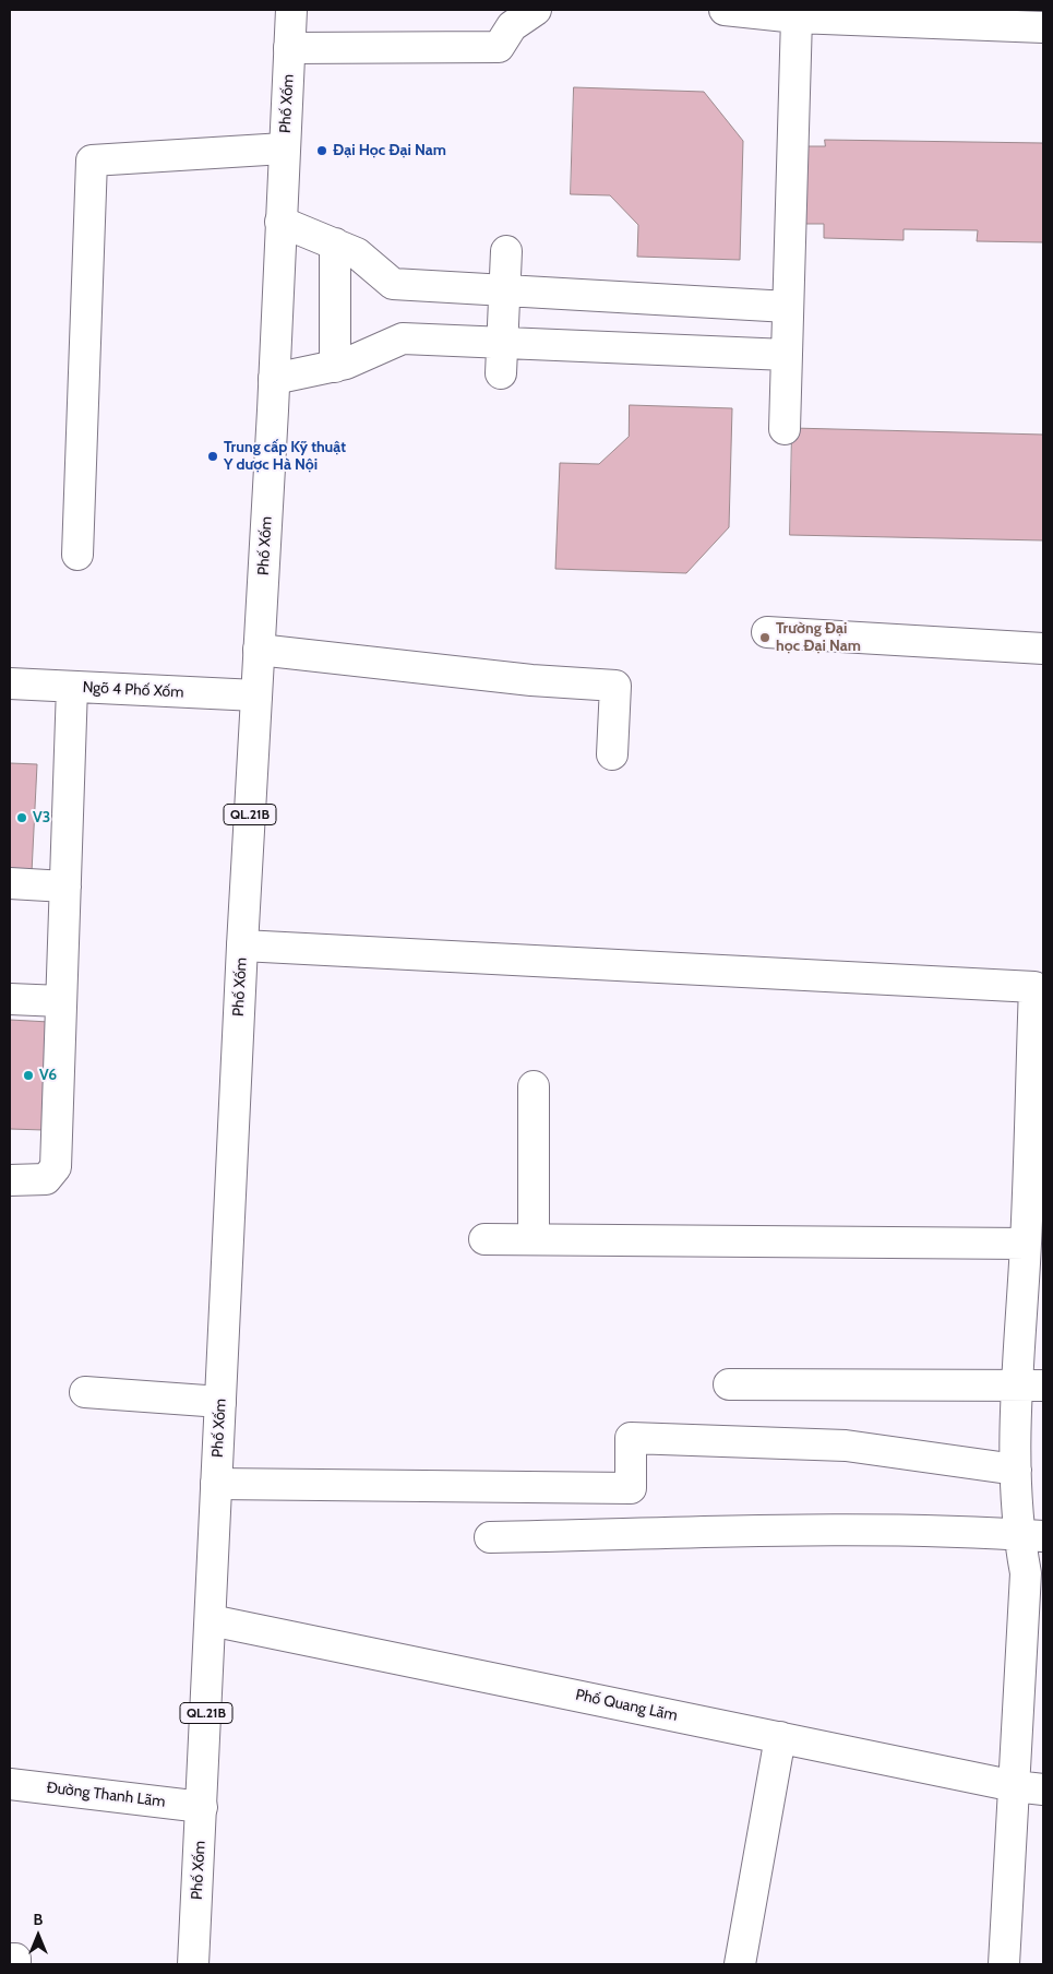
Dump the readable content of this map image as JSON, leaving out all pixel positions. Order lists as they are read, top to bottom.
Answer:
{
  "streets": {
    "main road": [
      "Phố Xốm",
      "Ngõ 4 Phố Xốm",
      "QL.21B",
      "Phố Quang Lãm",
      "Đường Thanh Lãm"
    ]
  },
  "crossings": [
    ["Phố Xốm", "Ngõ 4 Phố Xốm"],
    ["Phố Xốm", "Phố Quang Lãm"],
    ["Phố Xốm", "Đường Thanh Lãm"]
  ],
  "places": [
    "Đại Học Đại Nam",
    "Trung cấp Kỹ thuật Y dược Hà Nội",
    "Trường Đại học Đại Nam",
    "V3",
    "V6"
  ],
  "north": "top"
}
